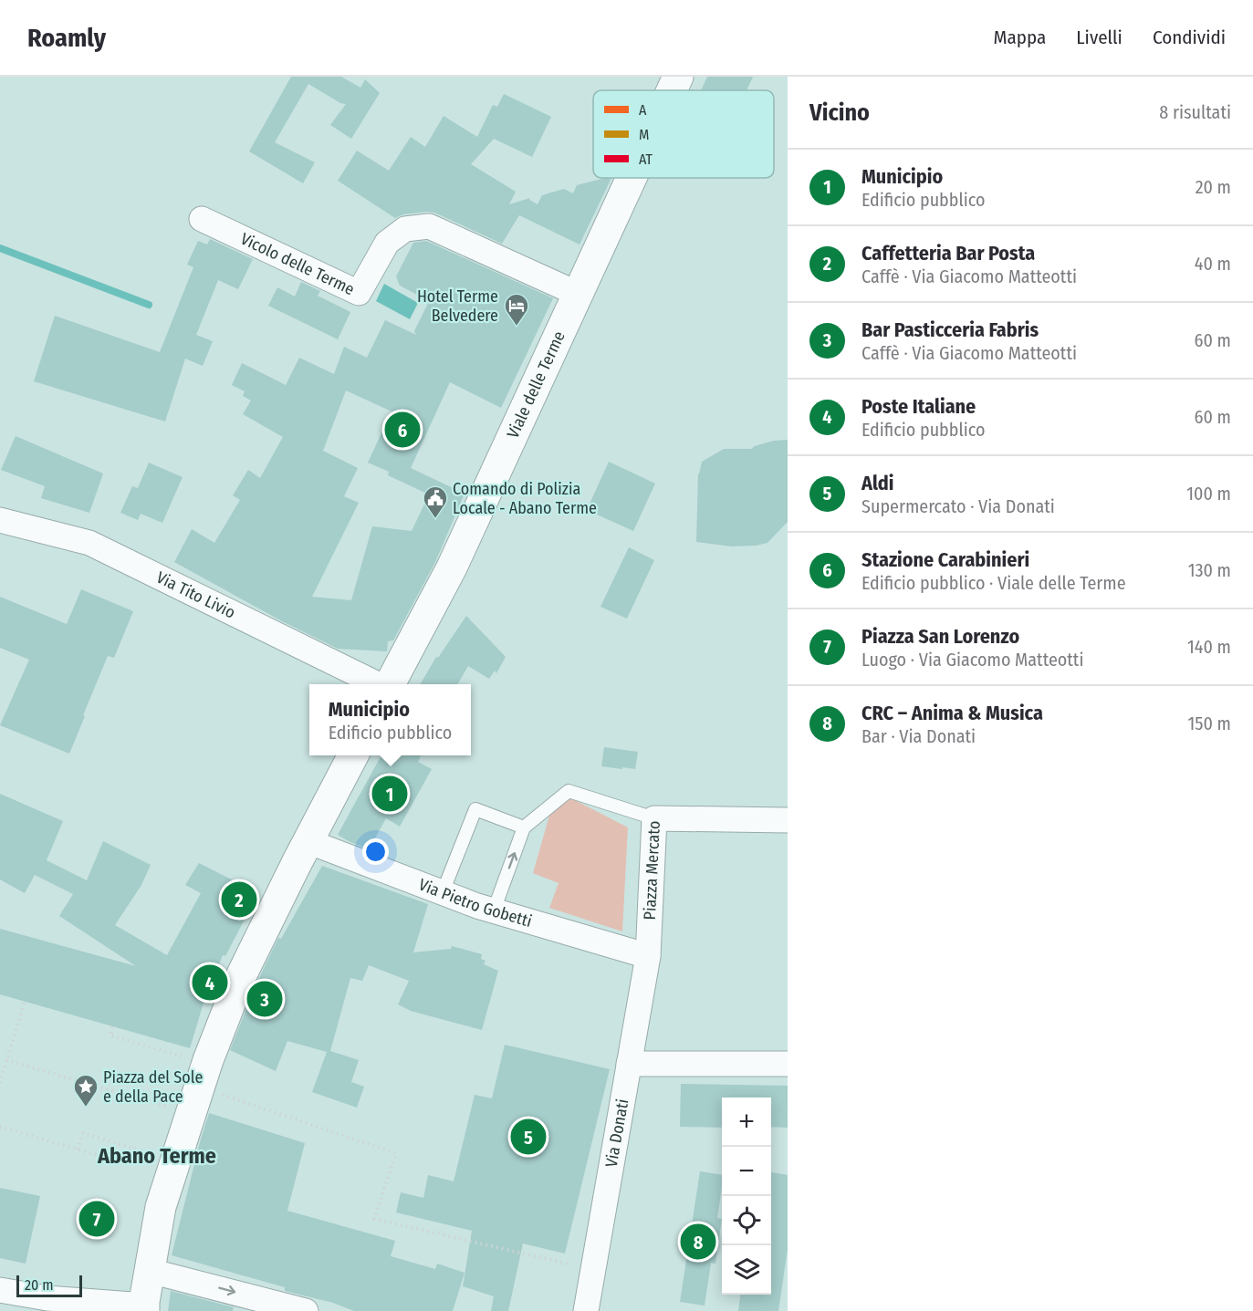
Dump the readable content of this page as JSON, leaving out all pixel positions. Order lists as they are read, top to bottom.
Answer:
{
  "streets": {
    "street": [
      "Vicolo delle Terme",
      "Viale delle Terme",
      "Via Tito Livio",
      "Piazza Mercato",
      "Via Pietro Gobetti",
      "Via Donati"
    ]
  },
  "crossings": [
    ["Vicolo delle Terme", "Viale delle Terme"],
    ["Piazza Mercato", "Via Pietro Gobetti"],
    ["Piazza Mercato", "Via Donati"],
    ["Via Pietro Gobetti", "Via Donati"]
  ],
  "districts": ["Abano Terme"],
  "places": {
    "hotel": ["Hotel Terme Belvedere"],
    "public building": ["Comando di Polizia Locale - Abano Terme"],
    "place": ["Piazza del Sole e della Pace"]
  },
  "legend": ["A", "M", "AT"],
  "scale_bar": "20 m",
  "page": {
    "header": "Roamly",
    "nav": ["Mappa", "Livelli", "Condividi"],
    "heading": ["Vicino", "8 risultati"],
    "list": [
      {
        "mark": "1",
        "name": "Municipio",
        "note": "Edificio pubblico",
        "value": "20 m"
      },
      {
        "mark": "2",
        "name": "Caffetteria Bar Posta",
        "note": "Caffè · Via Giacomo Matteotti",
        "value": "40 m"
      },
      {
        "mark": "3",
        "name": "Bar Pasticceria Fabris",
        "note": "Caffè · Via Giacomo Matteotti",
        "value": "60 m"
      },
      {
        "mark": "4",
        "name": "Poste Italiane",
        "note": "Edificio pubblico",
        "value": "60 m"
      },
      {
        "mark": "5",
        "name": "Aldi",
        "note": "Supermercato · Via Donati",
        "value": "100 m"
      },
      {
        "mark": "6",
        "name": "Stazione Carabinieri",
        "note": "Edificio pubblico · Viale delle Terme",
        "value": "130 m"
      },
      {
        "mark": "7",
        "name": "Piazza San Lorenzo",
        "note": "Luogo · Via Giacomo Matteotti",
        "value": "140 m"
      },
      {
        "mark": "8",
        "name": "CRC – Anima & Musica",
        "note": "Bar · Via Donati",
        "value": "150 m"
      }
    ],
    "pins": [
      "6",
      "1",
      "2",
      "4",
      "3",
      "5",
      "7",
      "8"
    ],
    "popup": ["Municipio", "Edificio pubblico"],
    "map_buttons": ["+", "−"],
    "scale": "20 m"
  }
}
